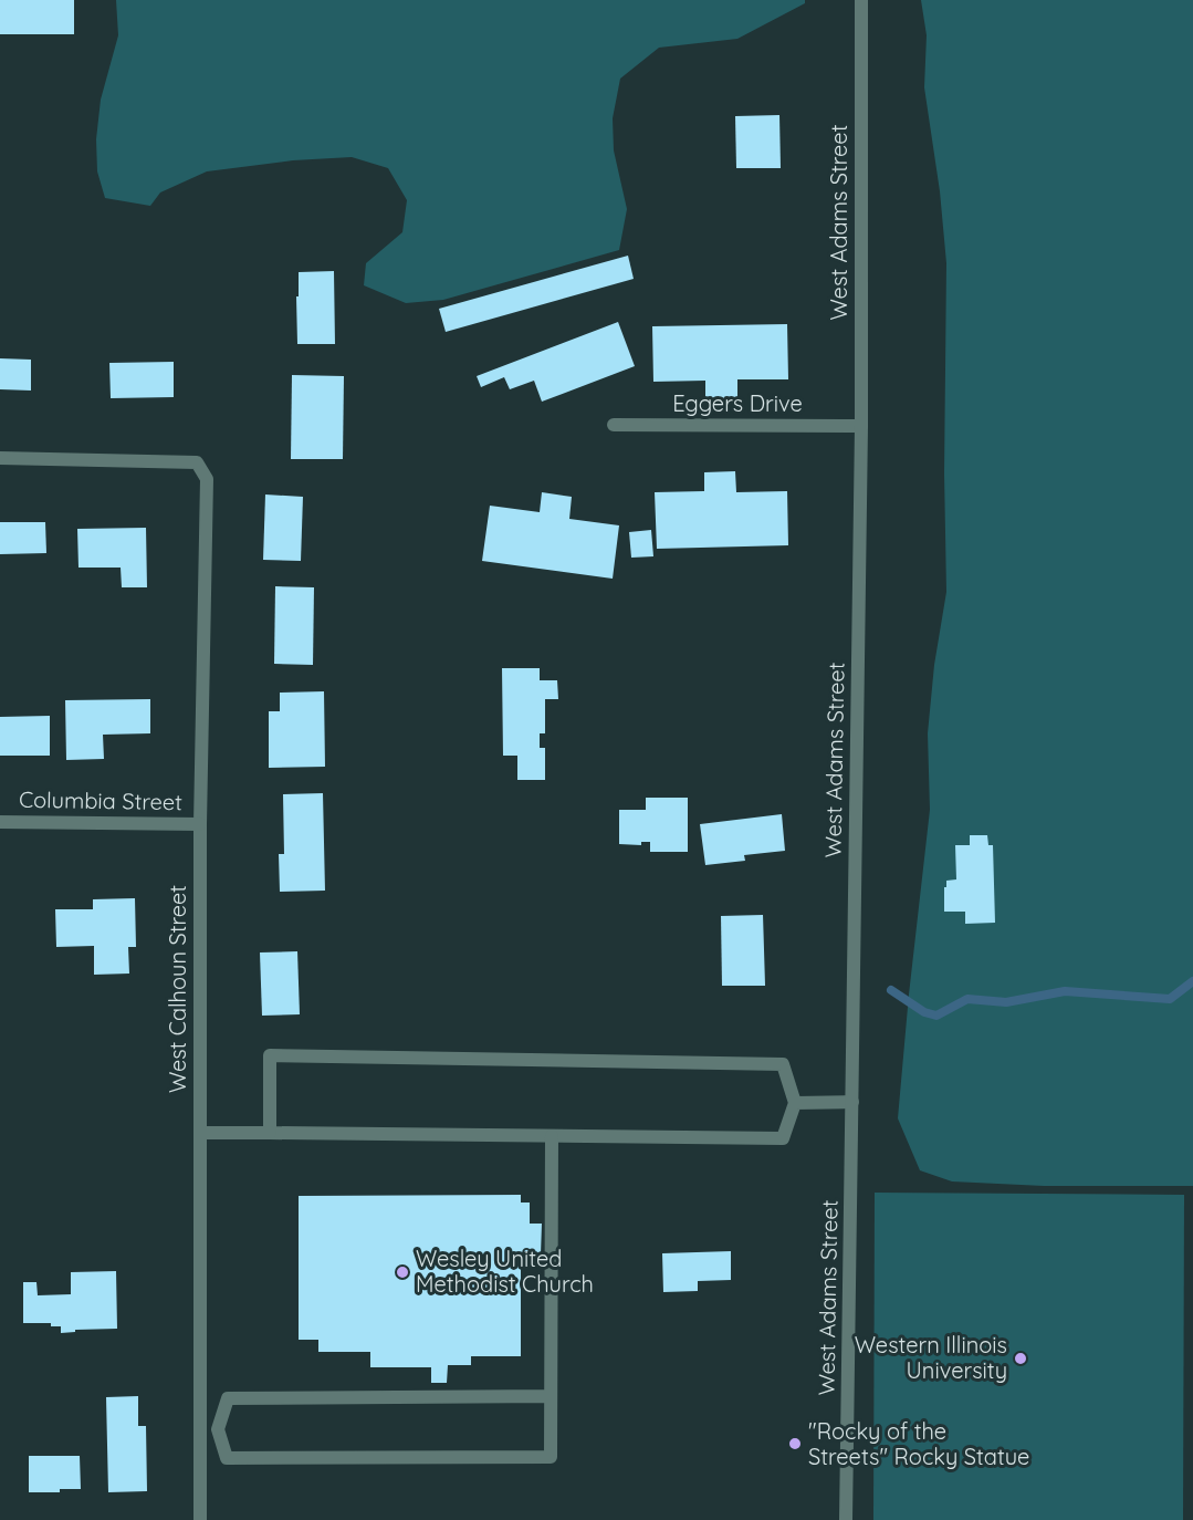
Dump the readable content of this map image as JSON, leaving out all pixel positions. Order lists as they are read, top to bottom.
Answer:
{
  "streets": {
    "street": [
      "West Adams Street",
      "Eggers Drive",
      "Columbia Street",
      "West Calhoun Street"
    ]
  },
  "crossings": [
    ["West Adams Street", "Eggers Drive"],
    ["Columbia Street", "West Calhoun Street"]
  ],
  "places": ["Wesley United Methodist Church", "Western Illinois University", "\"Rocky of the Streets\" Rocky Statue"]
}
